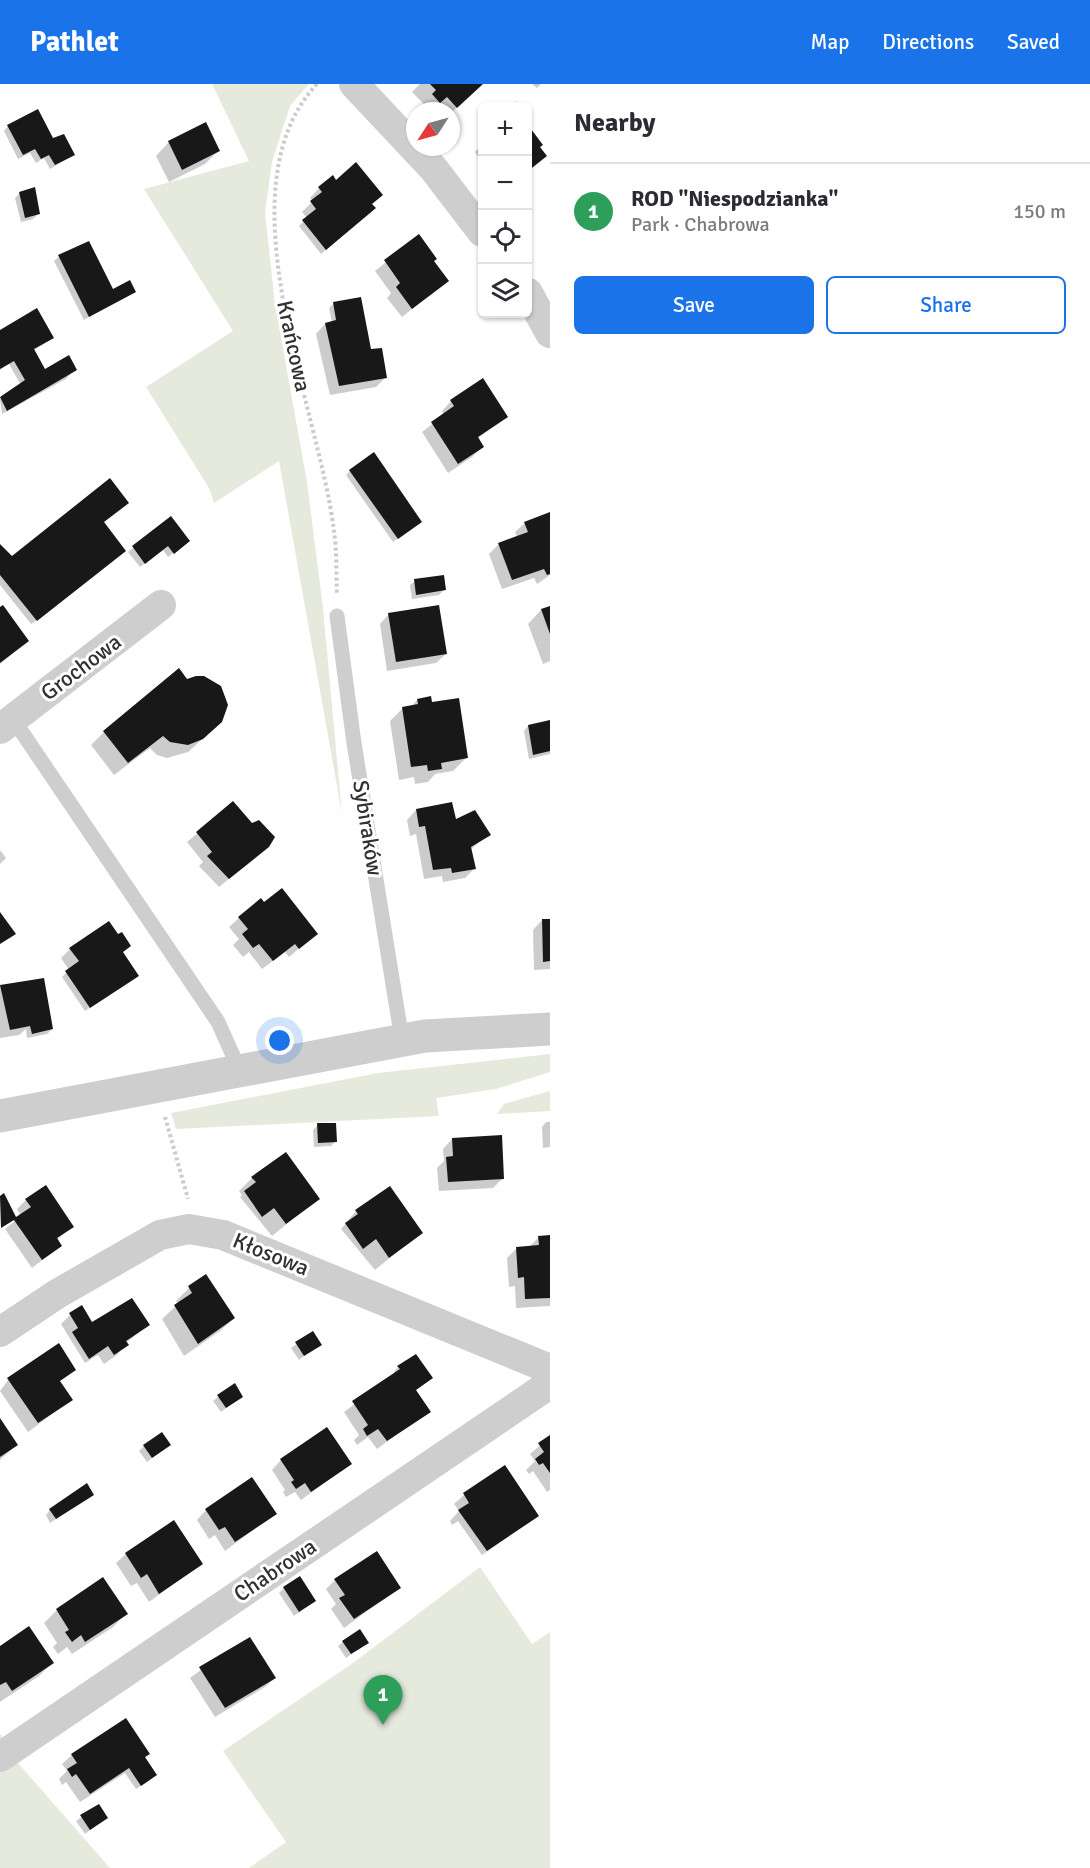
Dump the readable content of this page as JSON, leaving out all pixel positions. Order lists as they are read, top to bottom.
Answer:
{
  "streets": {
    "street": ["Grochowa", "Kłosowa", "Chabrowa"],
    "lane": ["Sybiraków"],
    "path": ["Krańcowa"]
  },
  "crossings": [
    ["Krańcowa", "Sybiraków"]
  ],
  "north": "bottom left",
  "page": {
    "header": "Pathlet",
    "nav": ["Map", "Directions", "Saved"],
    "heading": "Nearby",
    "map_buttons": ["+", "−"],
    "list": [
      {
        "mark": "1",
        "name": "ROD \"Niespodzianka\"",
        "note": "Park · Chabrowa",
        "value": "150 m"
      }
    ],
    "buttons": ["Save", "Share"],
    "pins": "1"
  }
}
